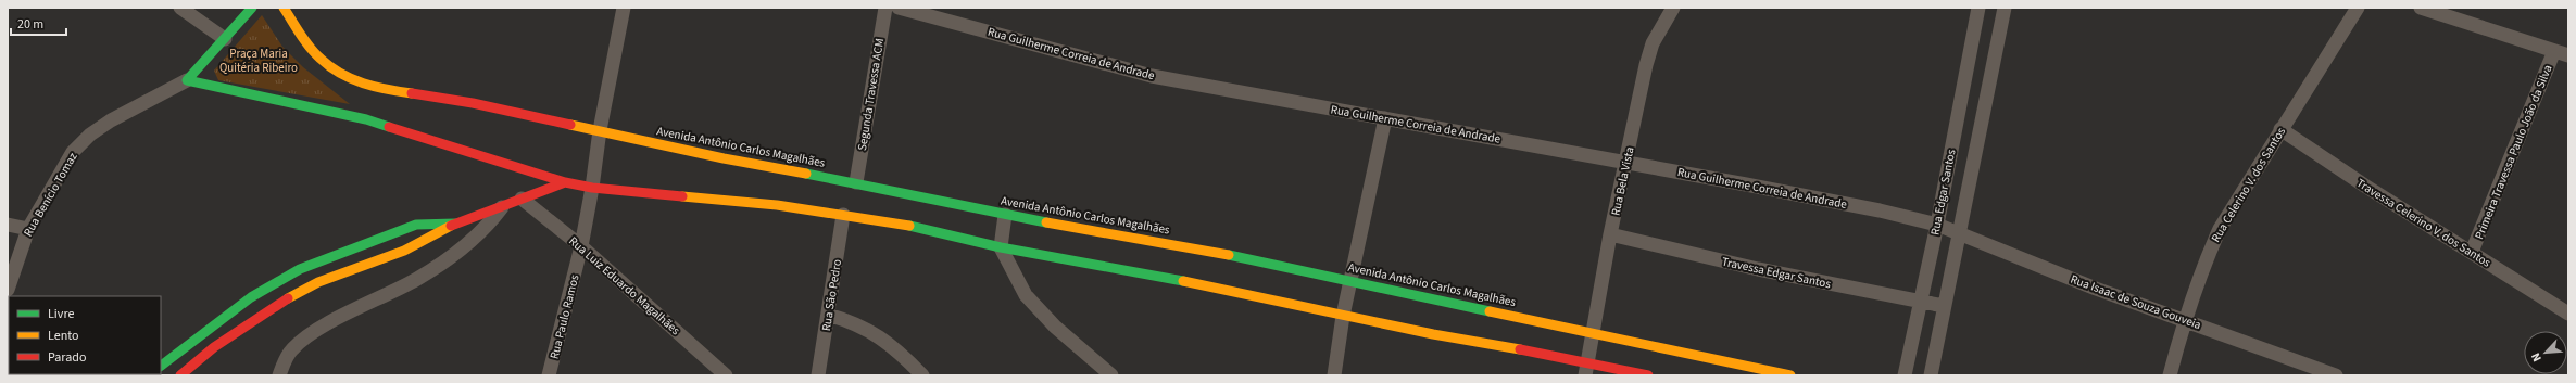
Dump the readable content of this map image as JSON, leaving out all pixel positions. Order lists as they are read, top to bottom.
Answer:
{
  "streets": {
    "main road": ["Avenida Antônio Carlos Magalhães"],
    "street": [
      "Rua Guilherme Correia de Andrade",
      "Segunda Travessa ACM",
      "Primeira Travessa Paulo João da Silva",
      "Rua Bela Vista",
      "Rua Celerino V. dos Santos",
      "Rua Edgar Santos",
      "Rua Benício Tomaz",
      "Travessa Celerino V. dos Santos",
      "Travessa Edgar Santos",
      "Rua Luiz Eduardo Magalhães",
      "Rua São Pedro",
      "Rua Isaac de Souza Gouveia",
      "Rua Paulo Ramos"
    ]
  },
  "crossings": [
    ["Rua Guilherme Correia de Andrade", "Rua Bela Vista"],
    ["Rua Guilherme Correia de Andrade", "Rua Edgar Santos"],
    ["Rua Guilherme Correia de Andrade", "Rua Isaac de Souza Gouveia"],
    ["Segunda Travessa ACM", "Avenida Antônio Carlos Magalhães"],
    ["Avenida Antônio Carlos Magalhães", "Rua Bela Vista"],
    ["Avenida Antônio Carlos Magalhães", "Rua Paulo Ramos"],
    ["Primeira Travessa Paulo João da Silva", "Travessa Celerino V. dos Santos"],
    ["Rua Bela Vista", "Travessa Edgar Santos"],
    ["Rua Celerino V. dos Santos", "Travessa Celerino V. dos Santos"],
    ["Rua Celerino V. dos Santos", "Rua Isaac de Souza Gouveia"],
    ["Rua Edgar Santos", "Travessa Edgar Santos"],
    ["Rua Edgar Santos", "Rua Isaac de Souza Gouveia"],
    ["Rua Luiz Eduardo Magalhães", "Rua Paulo Ramos"]
  ],
  "parks": ["Praça Maria Quitéria Ribeiro"],
  "legend": ["Livre", "Lento", "Parado"],
  "scale_bar": "20 m",
  "north": "bottom left"
}
